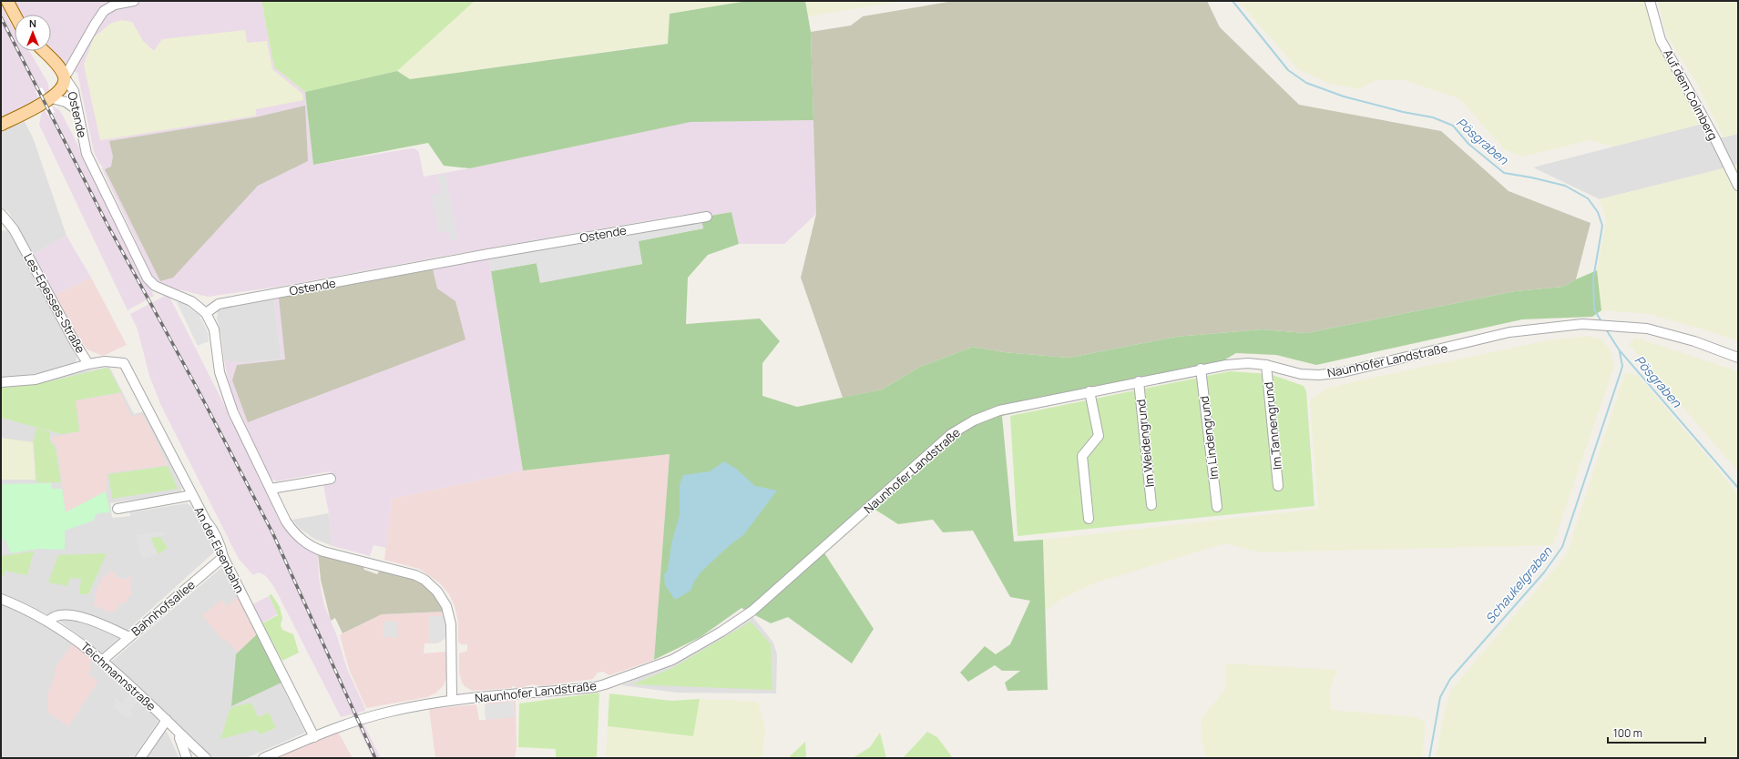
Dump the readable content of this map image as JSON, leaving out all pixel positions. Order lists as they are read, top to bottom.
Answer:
{
  "streets": {
    "street": [
      "Auf dem Colmberg",
      "Ostende",
      "Les-Epesses-Straße",
      "Naunhofer Landstraße",
      "Im Tannengrund",
      "Im Lindengrund",
      "Im Weidengrund",
      "An der Eisenbahn",
      "Bahnhofsallee",
      "Teichmannstraße"
    ]
  },
  "crossings": [
    ["Les-Epesses-Straße", "An der Eisenbahn"],
    ["Naunhofer Landstraße", "Im Tannengrund"],
    ["Naunhofer Landstraße", "Im Lindengrund"],
    ["Naunhofer Landstraße", "Im Weidengrund"],
    ["Naunhofer Landstraße", "An der Eisenbahn"],
    ["An der Eisenbahn", "Bahnhofsallee"],
    ["Bahnhofsallee", "Teichmannstraße"]
  ],
  "water": ["Pösgraben", "Schaukelgraben"],
  "scale_bar": "100 m",
  "north": "top"
}
